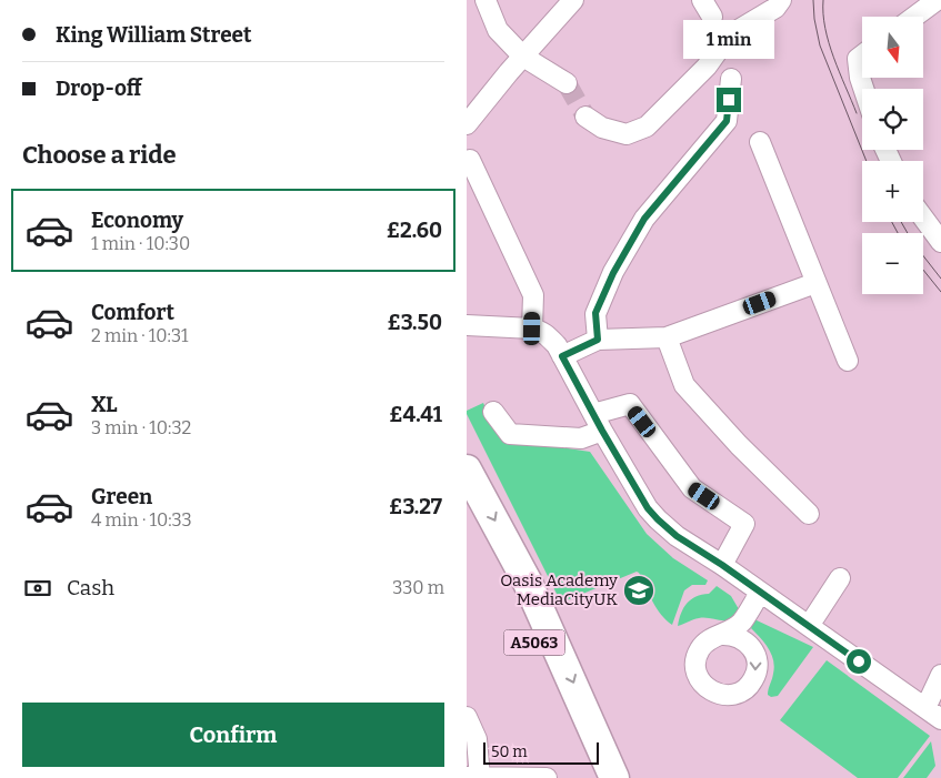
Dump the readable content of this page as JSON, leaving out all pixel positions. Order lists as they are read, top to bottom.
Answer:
{
  "streets": {
    "highway": ["A5063"]
  },
  "places": {
    "school or university": ["Oasis Academy MediaCityUK"]
  },
  "scale_bar": "50 m",
  "north": "bottom",
  "page": {
    "banner": ["King William Street", "Drop-off"],
    "map_buttons": ["+", "−"],
    "bubble": "1 min",
    "heading": "Choose a ride",
    "list": [
      {
        "name": "Economy",
        "note": "1 min · 10:30",
        "value": "£2.60"
      },
      {
        "name": "Comfort",
        "note": "2 min · 10:31",
        "value": "£3.50"
      },
      {
        "name": "XL",
        "note": "3 min · 10:32",
        "value": "£4.41"
      },
      {
        "name": "Green",
        "note": "4 min · 10:33",
        "value": "£3.27"
      }
    ],
    "pay": ["Cash", "330 m"],
    "buttons": "Confirm",
    "scale": "50 m"
  }
}
